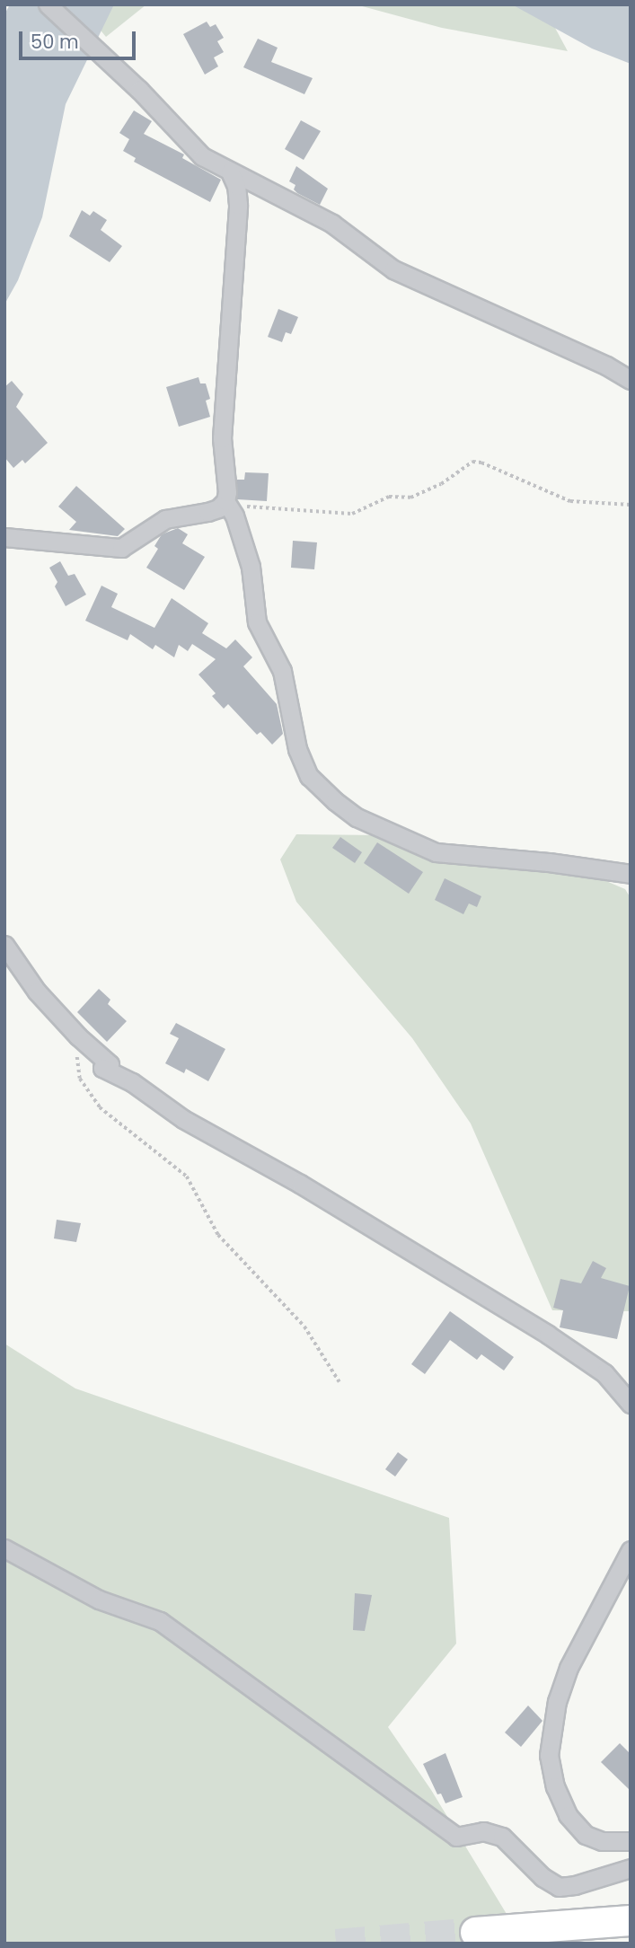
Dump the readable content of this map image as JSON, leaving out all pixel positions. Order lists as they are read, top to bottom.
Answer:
{
  "scale_bar": "50 m"
}
